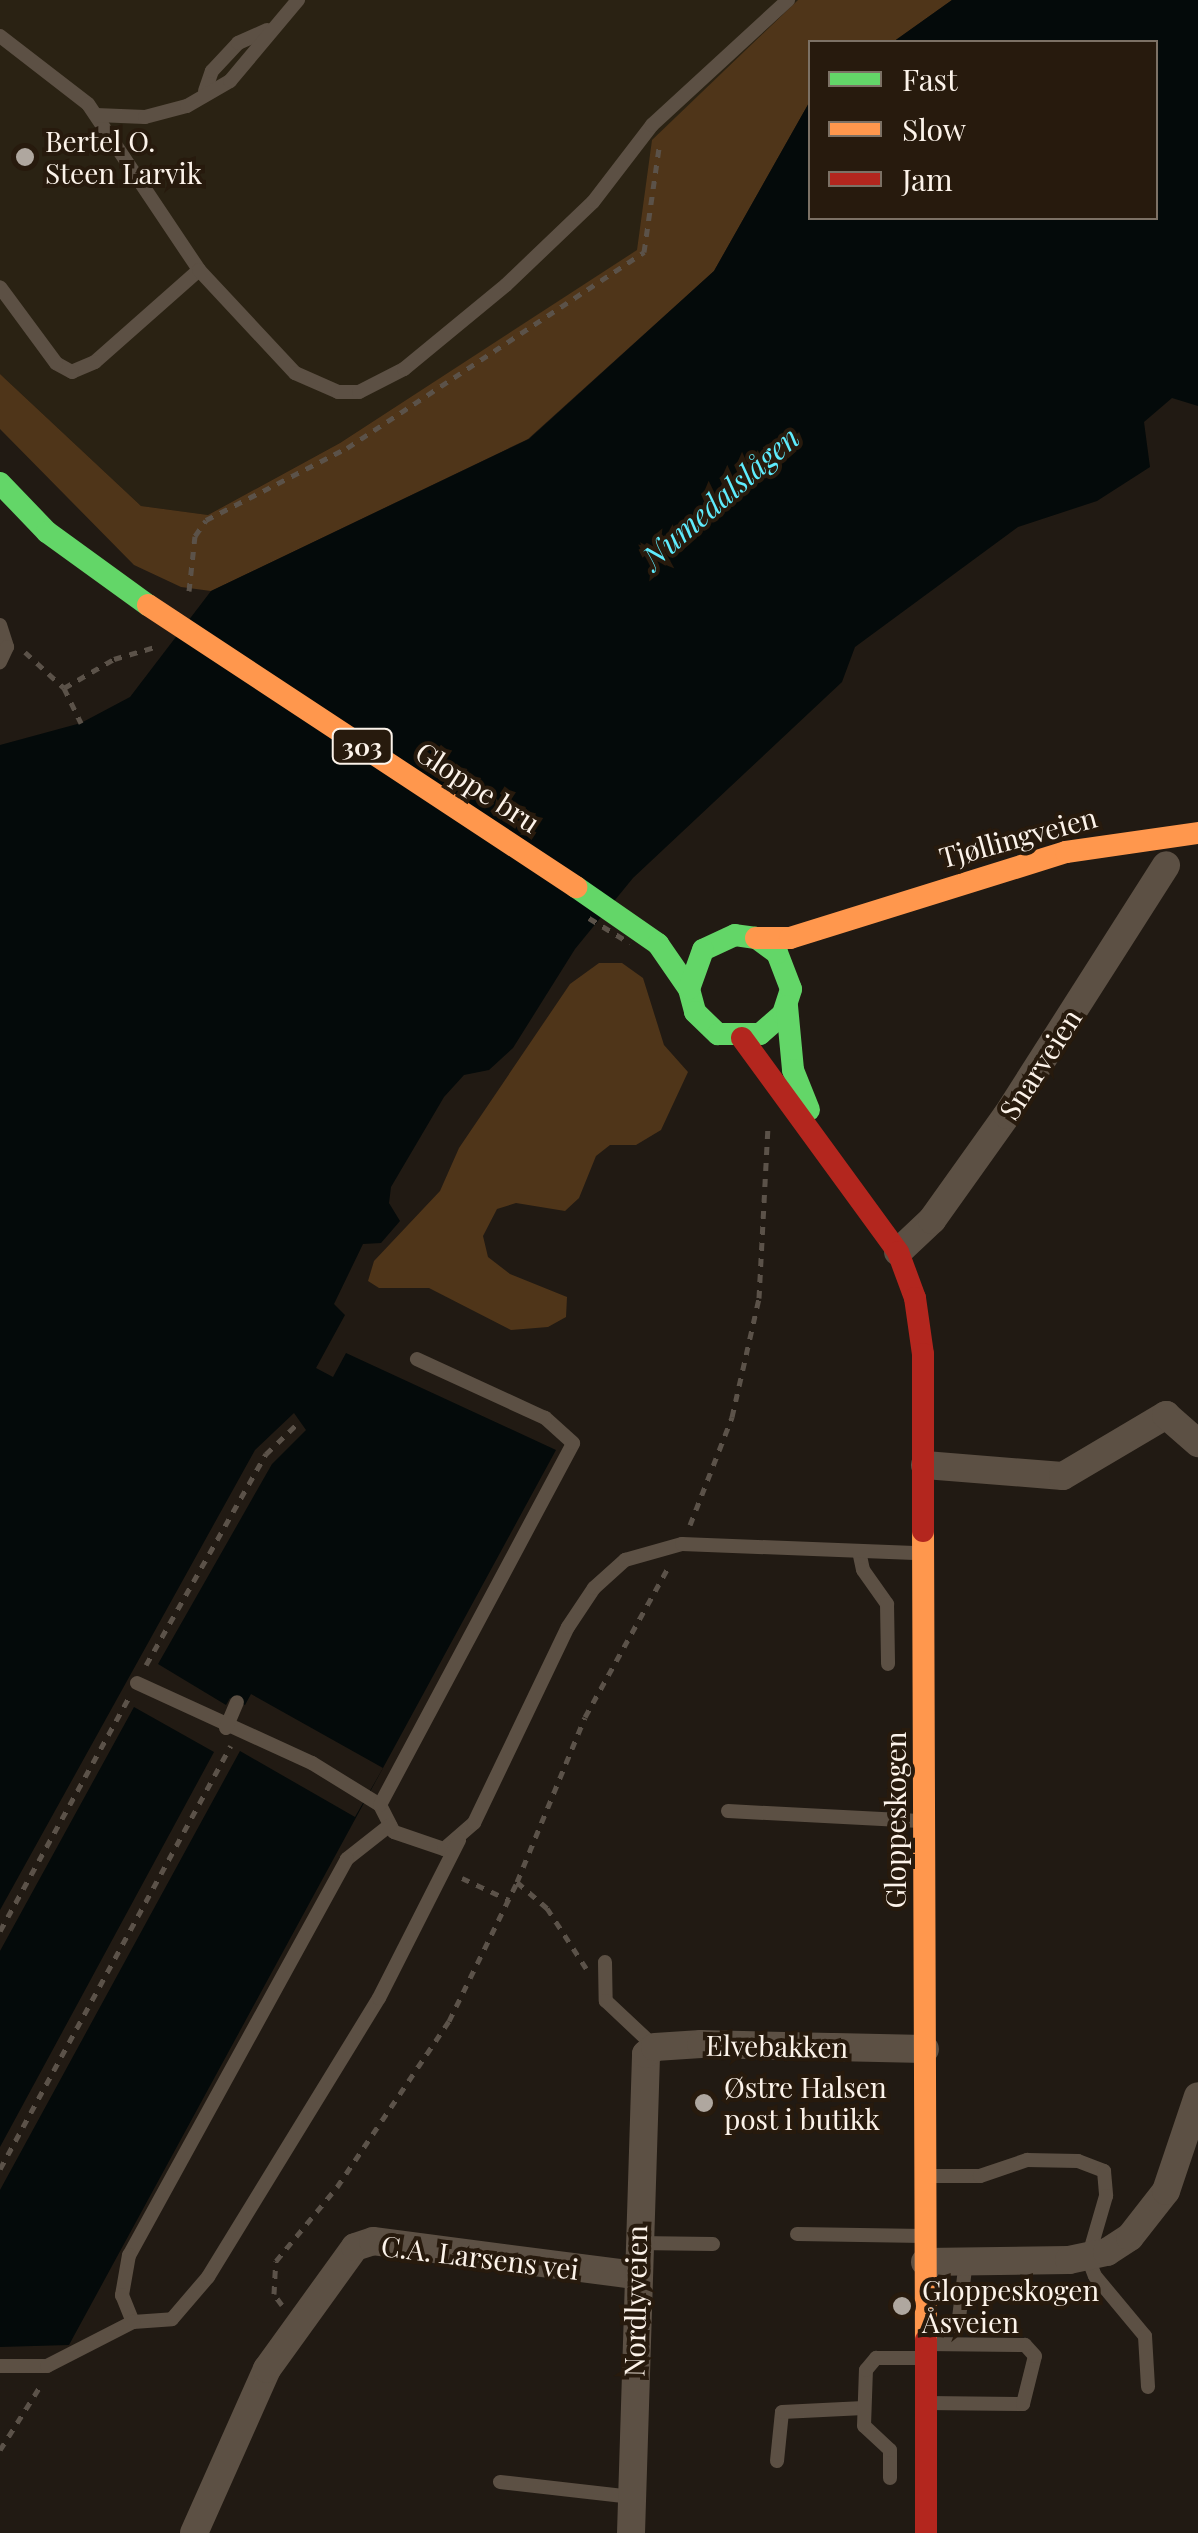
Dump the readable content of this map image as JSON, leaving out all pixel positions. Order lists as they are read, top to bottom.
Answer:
{
  "streets": {
    "main road": [
      "303",
      "Gloppe bru",
      "Tjøllingveien",
      "Gloppeskogen"
    ],
    "street": [
      "Snarveien",
      "Elvebakken",
      "C.A. Larsens vei",
      "Nordlyveien"
    ]
  },
  "crossings": [
    ["303", "Gloppe bru"],
    ["303", "Tjøllingveien"],
    ["303", "Gloppeskogen"],
    ["Gloppe bru", "Tjøllingveien"],
    ["Gloppe bru", "Gloppeskogen"],
    ["Tjøllingveien", "Gloppeskogen"],
    ["Snarveien", "Gloppeskogen"],
    ["Gloppeskogen", "Elvebakken"],
    ["Elvebakken", "Nordlyveien"],
    ["C.A. Larsens vei", "Nordlyveien"]
  ],
  "water": ["Numedalslågen"],
  "places": ["Bertel O. Steen Larvik", "Østre Halsen post i butikk", "Gloppeskogen Åsveien"],
  "legend": ["Fast", "Slow", "Jam"]
}
